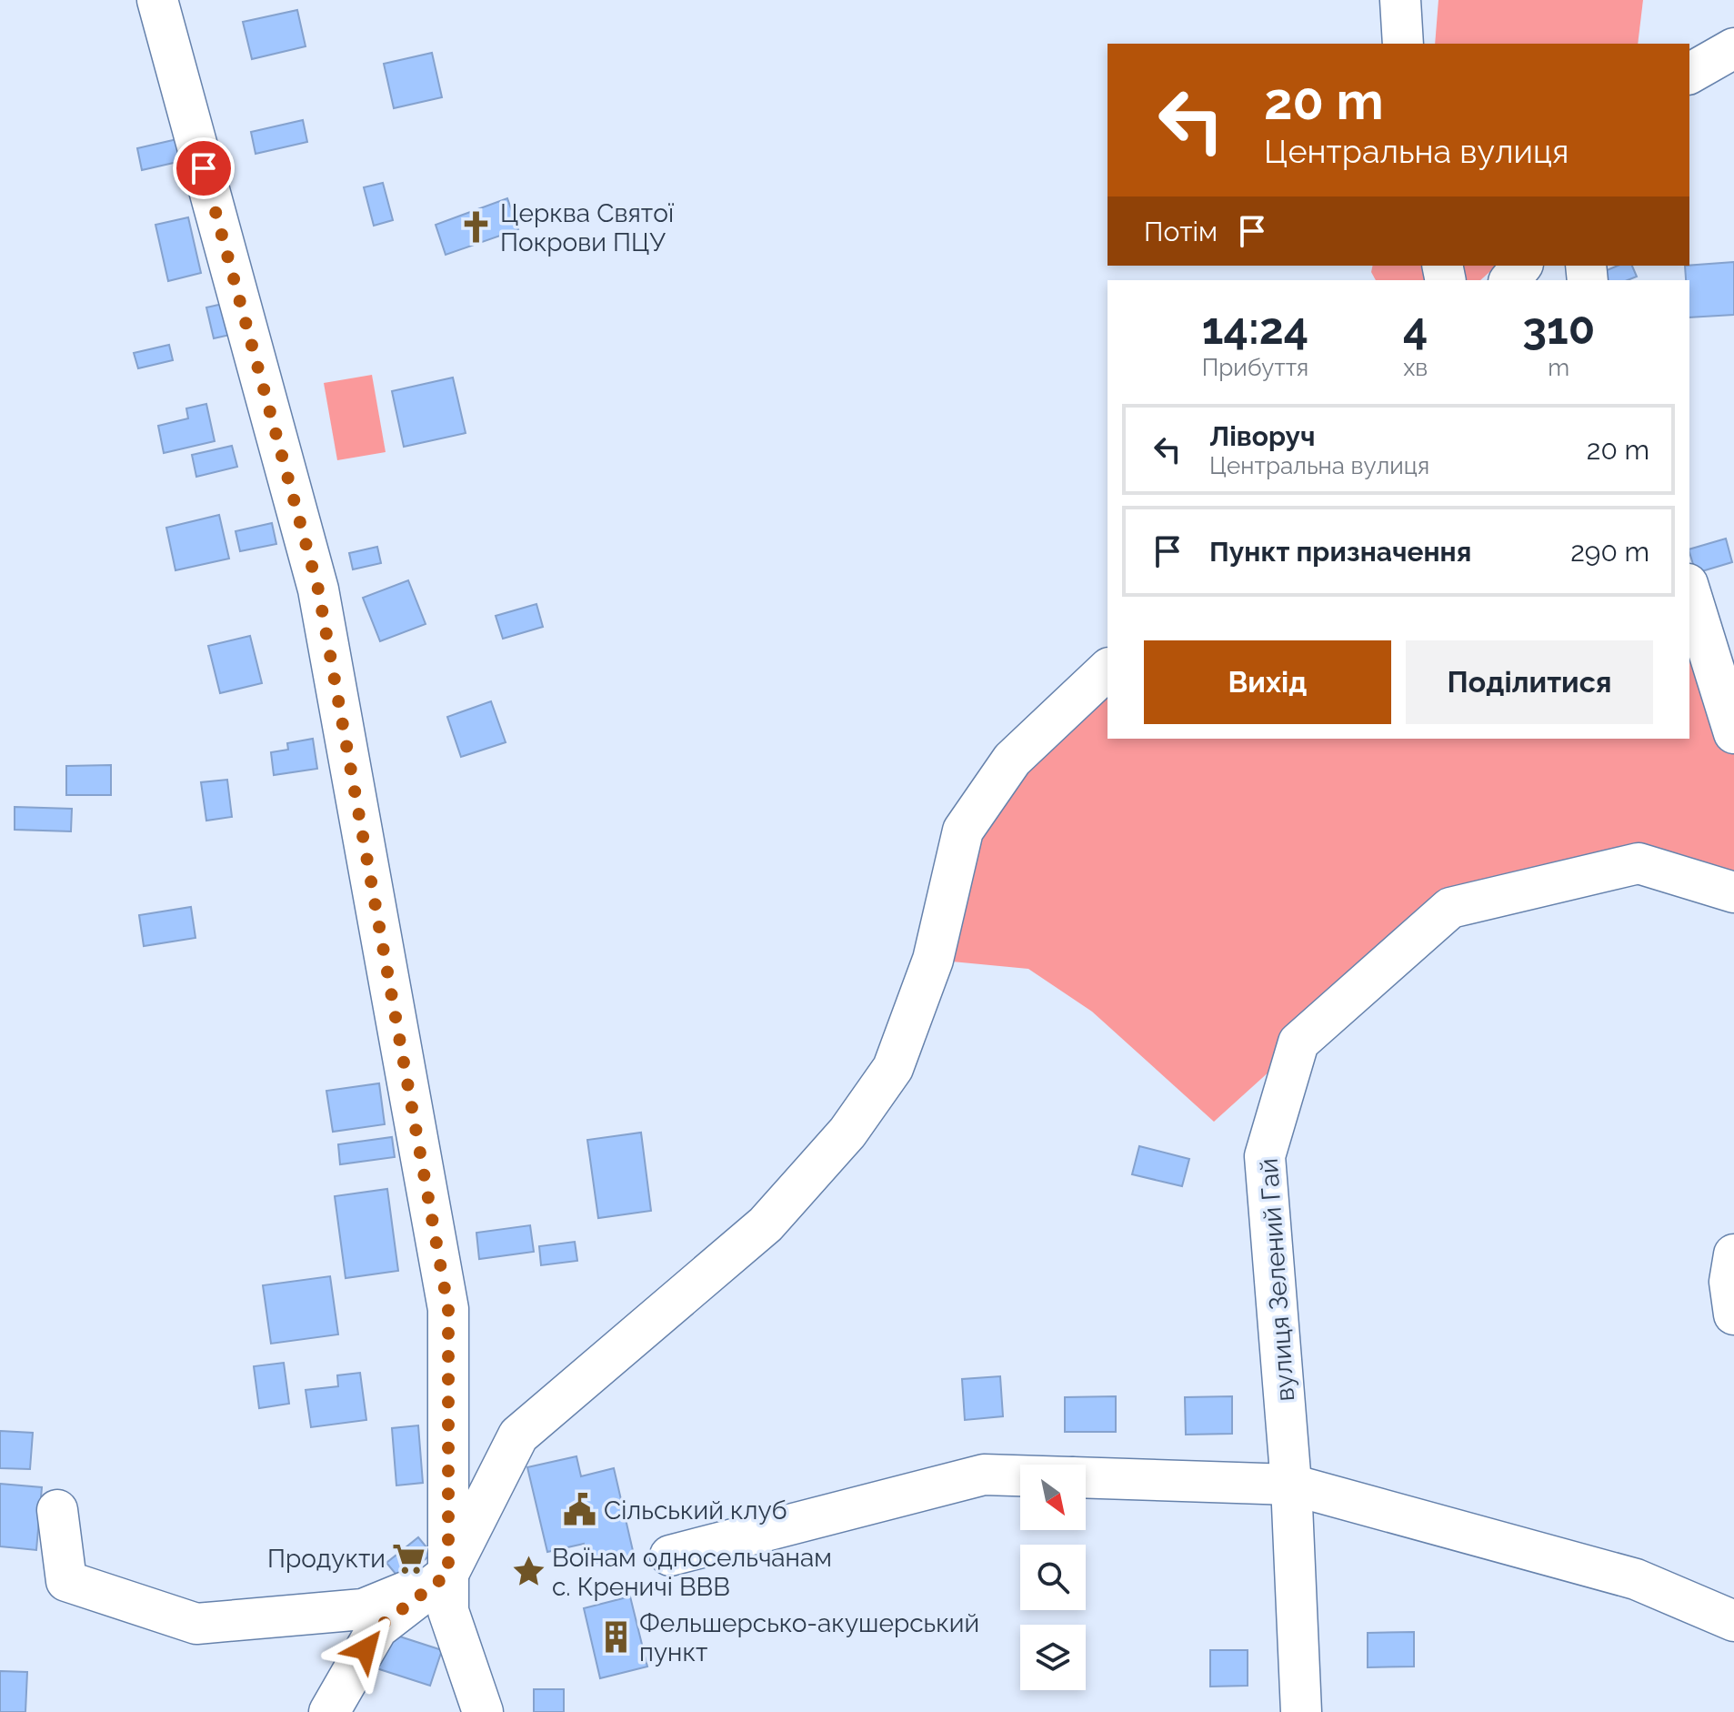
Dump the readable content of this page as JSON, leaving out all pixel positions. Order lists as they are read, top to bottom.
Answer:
{
  "streets": {
    "street": ["вулиця Зелений Гай"]
  },
  "places": {
    "church": ["Церква Святої Покрови ПЦУ"],
    "public building": ["Сільський клуб"],
    "supermarket": ["Продукти"],
    "place": ["Воїнам односельчанам с. Креничі ВВВ"],
    "building": ["Фельшерсько-акушерський пункт"]
  },
  "north": "bottom right",
  "page": {
    "turn": ["20 m", "Центральна вулиця"],
    "then": "Потім",
    "eta": [
      "14:24",
      "Прибуття",
      "4",
      "хв",
      "310",
      "m"
    ],
    "list": [
      {
        "name": "Ліворуч",
        "note": "Центральна вулиця",
        "value": "20 m"
      },
      {
        "name": "Пункт призначення",
        "value": "290 m"
      }
    ],
    "buttons": ["Вихід", "Поділитися"]
  }
}
